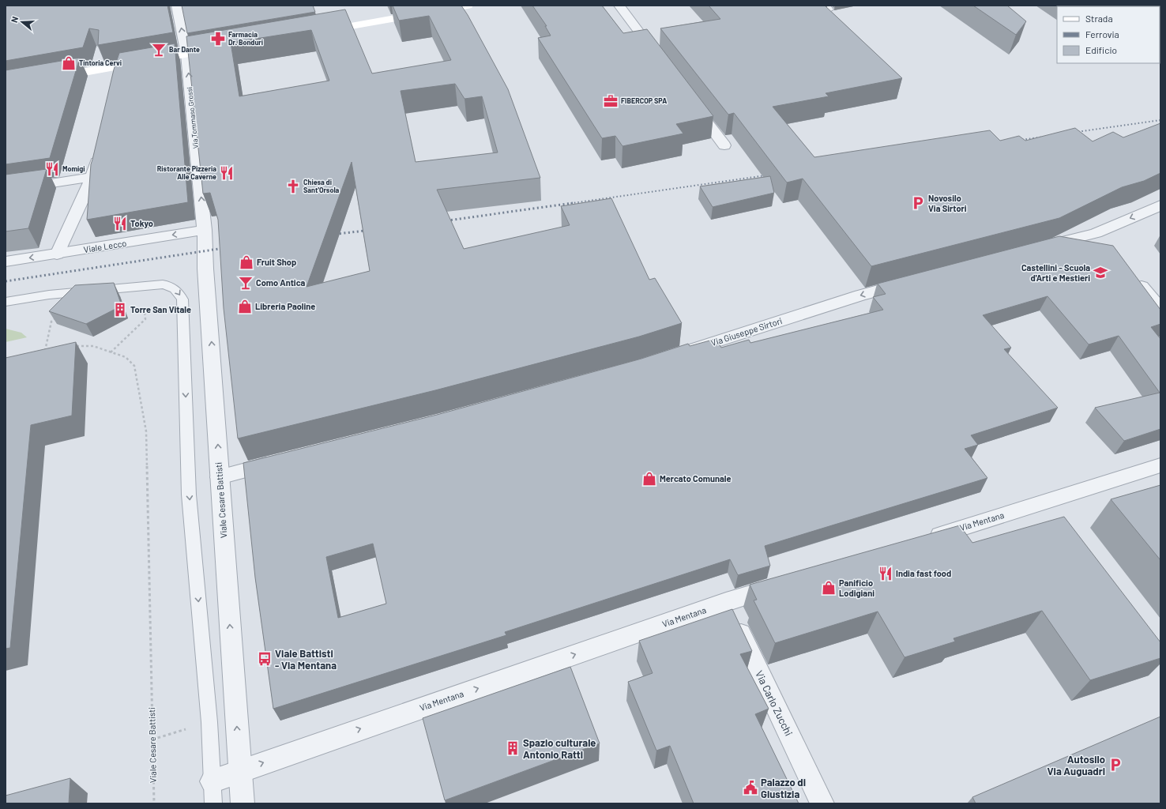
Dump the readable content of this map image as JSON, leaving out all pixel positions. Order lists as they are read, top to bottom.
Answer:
{
  "streets": {
    "street": [
      "Via Tommaso Grossi",
      "Viale Lecco",
      "Via Giuseppe Sirtori",
      "Viale Cesare Battisti",
      "Via Mentana",
      "Via Carlo Zucchi"
    ]
  },
  "crossings": [
    ["Via Tommaso Grossi", "Viale Lecco"],
    ["Via Tommaso Grossi", "Viale Cesare Battisti"],
    ["Viale Lecco", "Viale Cesare Battisti"],
    ["Viale Cesare Battisti", "Via Mentana"],
    ["Via Mentana", "Via Carlo Zucchi"]
  ],
  "one_way": [
    "Via Tommaso Grossi",
    "Via Giuseppe Sirtori",
    "Viale Cesare Battisti",
    "Via Mentana"
  ],
  "places": {
    "pharmacy": ["Farmacia Dr. Bonduri"],
    "bar": ["Bar Dante", "Como Antica"],
    "shop": [
      "Tintoria Cervi",
      "Fruit Shop",
      "Libreria Paoline",
      "Mercato Comunale",
      "Panificio Lodigiani"
    ],
    "office": ["FIBERCOP SPA"],
    "restaurant": [
      "Momigi",
      "Ristorante Pizzeria Alle Caverne",
      "Tokyo",
      "India fast food"
    ],
    "church": ["Chiesa di Sant'Orsola"],
    "parking": ["Novosilo Via Sirtori", "Autosilo Via Auguadri"],
    "school or university": ["Castellini - Scuola d'Arti e Mestieri"],
    "building": ["Torre San Vitale", "Spazio culturale Antonio Ratti"],
    "bus stop": ["Viale Battisti - Via Mentana"],
    "public building": ["Palazzo di Giustizia"]
  },
  "legend": ["Strada", "Ferrovia", "Edificio"],
  "north": "left"
}
